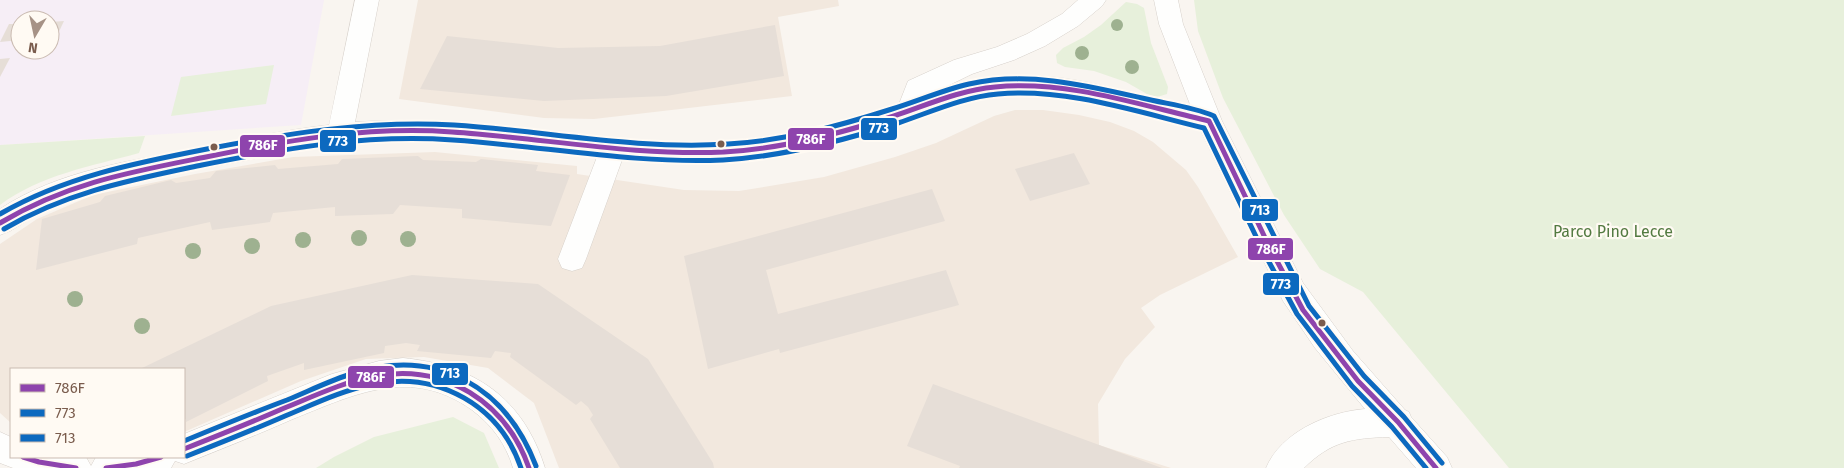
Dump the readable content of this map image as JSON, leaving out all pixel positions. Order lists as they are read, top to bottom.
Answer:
{
  "parks": ["Parco Pino Lecce"],
  "lines": ["transit line 713", "transit line 786F", "transit line 773"],
  "legend": ["786F", "773", "713"],
  "north": "bottom"
}
